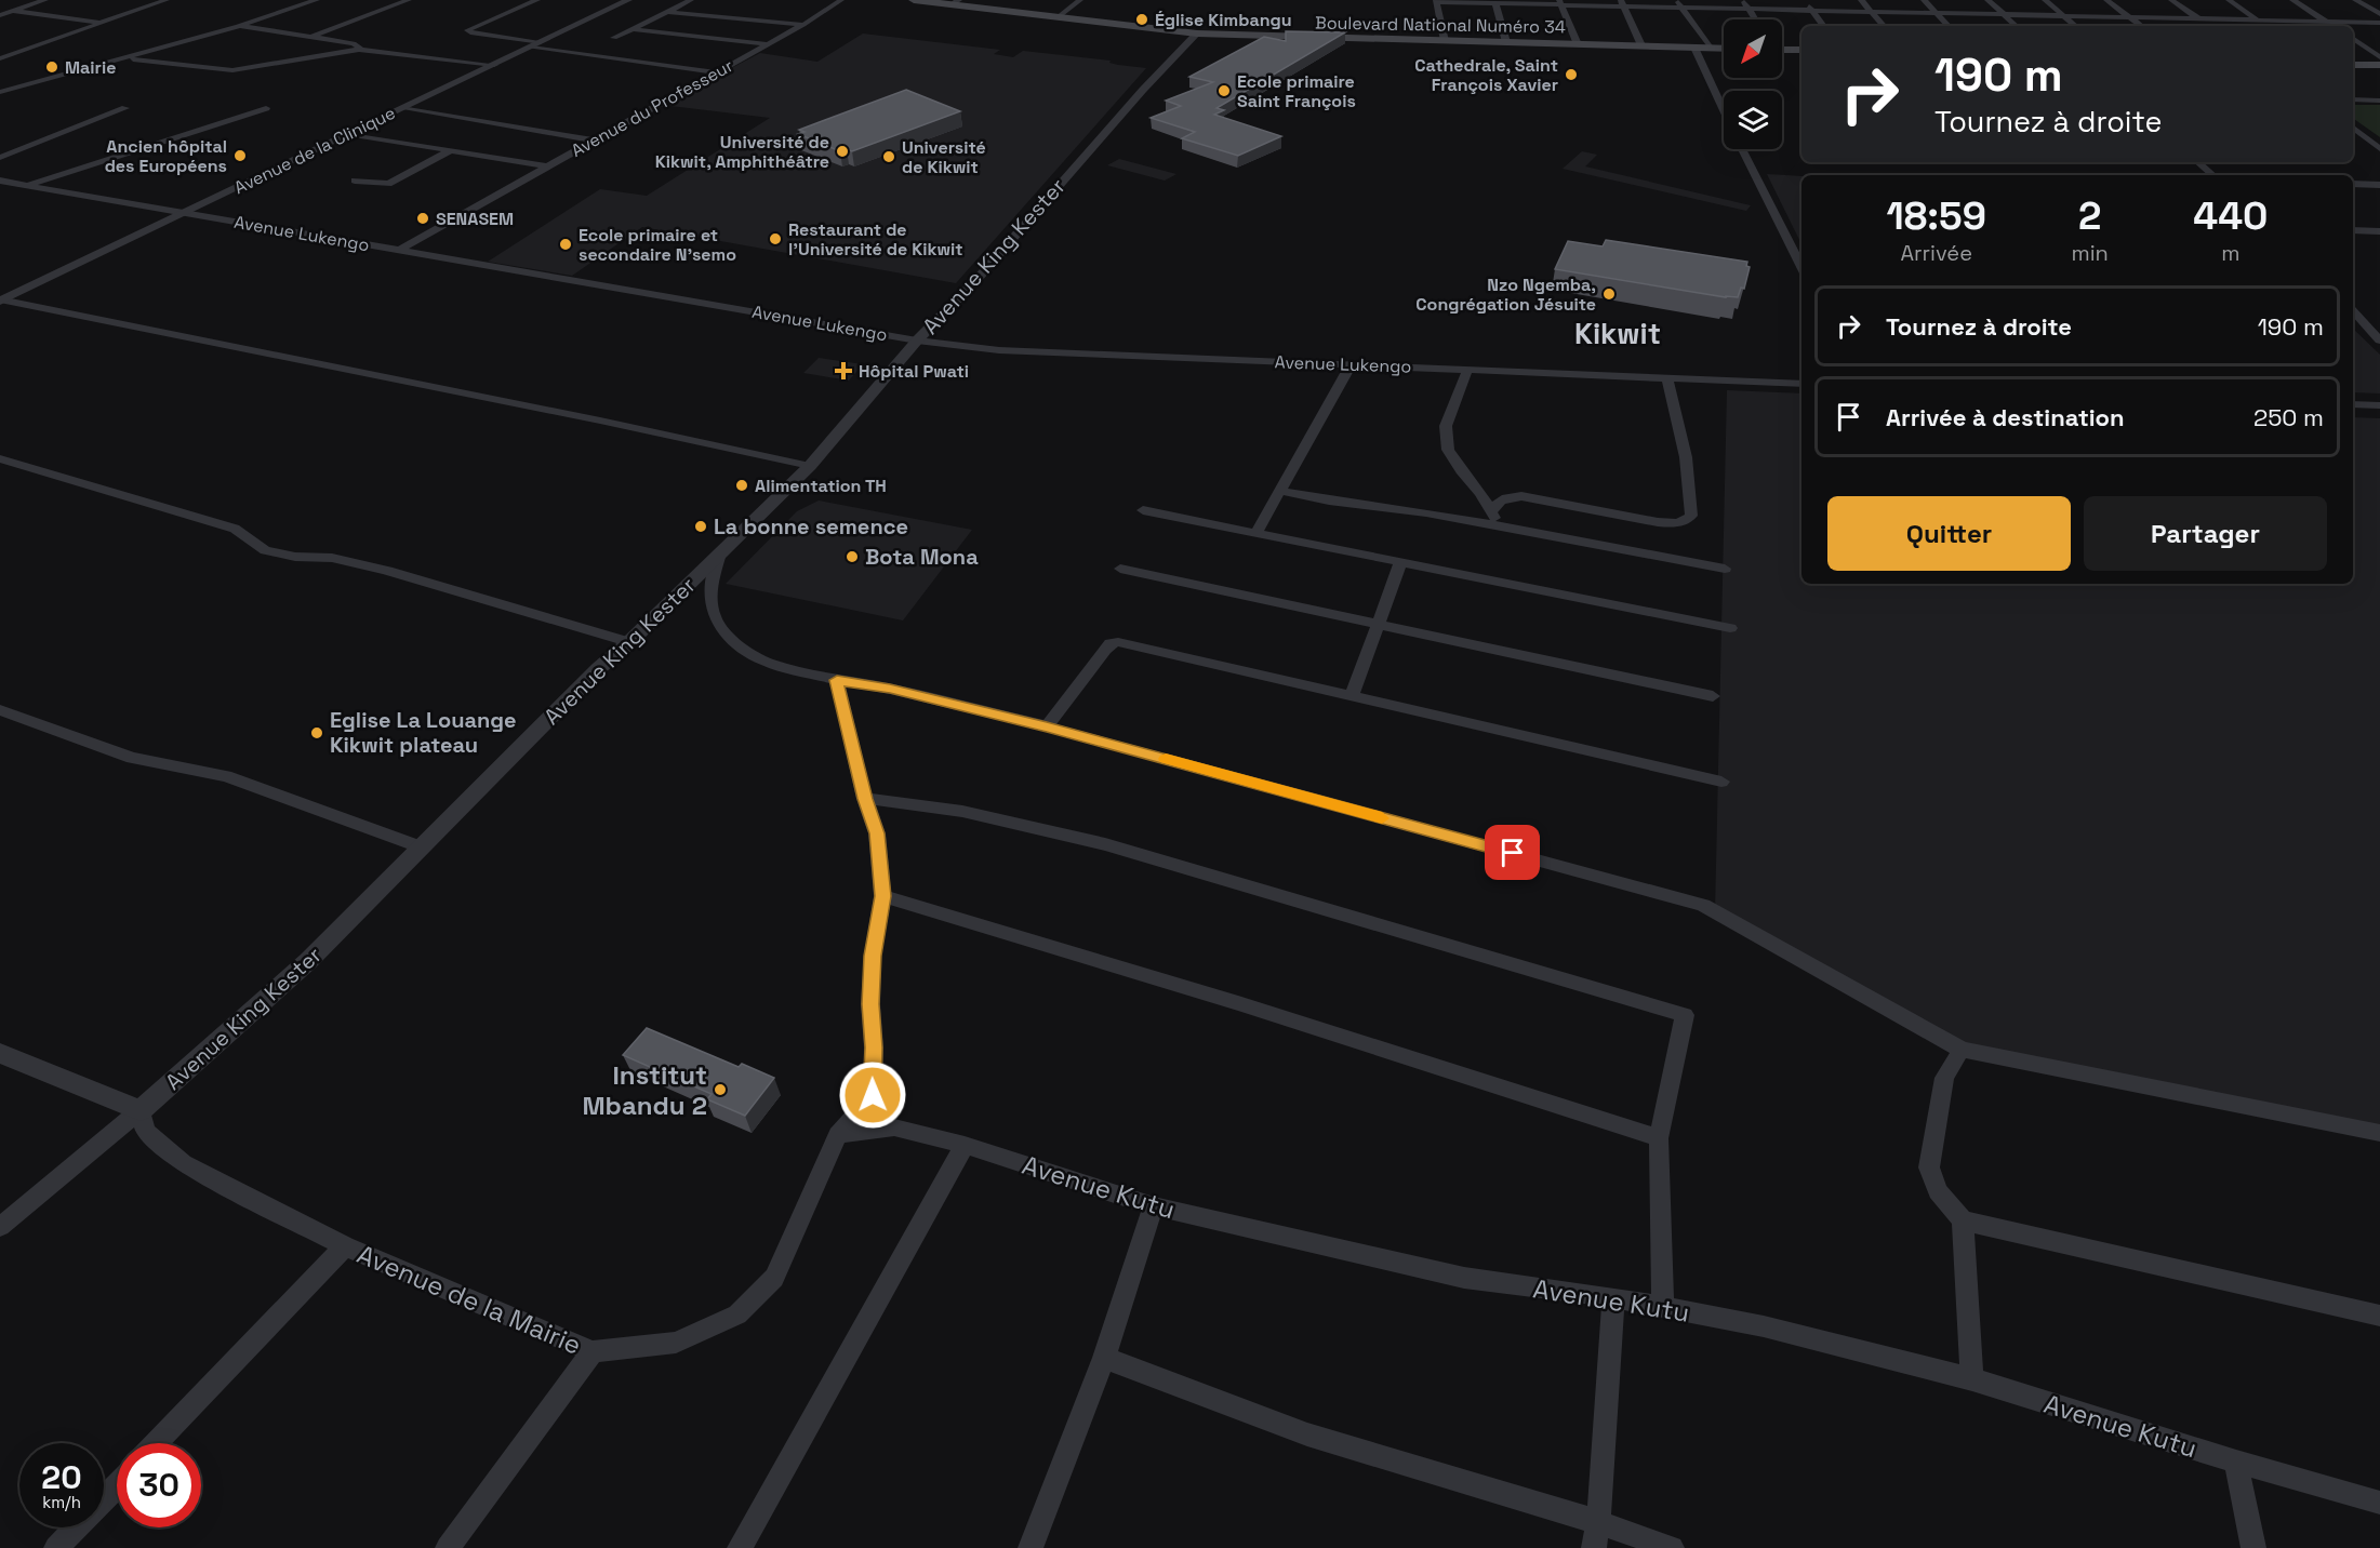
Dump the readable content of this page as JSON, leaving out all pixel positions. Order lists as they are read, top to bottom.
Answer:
{
  "streets": {
    "main road": ["Boulevard National Numéro 34"],
    "street": [
      "Avenue du Professeur",
      "Avenue de la Clinique",
      "Avenue Lukengo",
      "Avenue King Kester",
      "Avenue Kutu",
      "Avenue de la Mairie"
    ]
  },
  "crossings": [
    ["Boulevard National Numéro 34", "Avenue King Kester"],
    ["Avenue du Professeur", "Avenue Lukengo"],
    ["Avenue de la Clinique", "Avenue Lukengo"],
    ["Avenue Lukengo", "Avenue King Kester"],
    ["Avenue King Kester", "Avenue de la Mairie"],
    ["Avenue Kutu", "Avenue de la Mairie"]
  ],
  "districts": ["Kikwit"],
  "places": {
    "other": [
      "Église Kimbangu",
      "Mairie",
      "Cathedrale, Saint François Xavier",
      "Ecole primaire Saint François",
      "Université de Kikwit, Amphithéâtre",
      "Ancien hôpital des Européens",
      "Université de Kikwit",
      "SENASEM",
      "Restaurant de l'Université de Kikwit",
      "Ecole primaire et secondaire N'semo",
      "Nzo Ngemba, Congrégation Jésuite",
      "Alimentation TH",
      "La bonne semence",
      "Bota Mona",
      "Eglise La Louange Kikwit plateau",
      "Institut Mbandu 2"
    ],
    "health": ["Hôpital Pwati"]
  },
  "north": "bottom left",
  "page": {
    "turn": ["190 m", "Tournez à droite"],
    "eta": [
      "18:59",
      "Arrivée",
      "2",
      "min",
      "440",
      "m"
    ],
    "list": [
      {
        "name": "Tournez à droite",
        "value": "190 m"
      },
      {
        "name": "Arrivée à destination",
        "value": "250 m"
      }
    ],
    "buttons": ["Quitter", "Partager"],
    "speed": "20 km/h",
    "limit": "30"
  }
}
